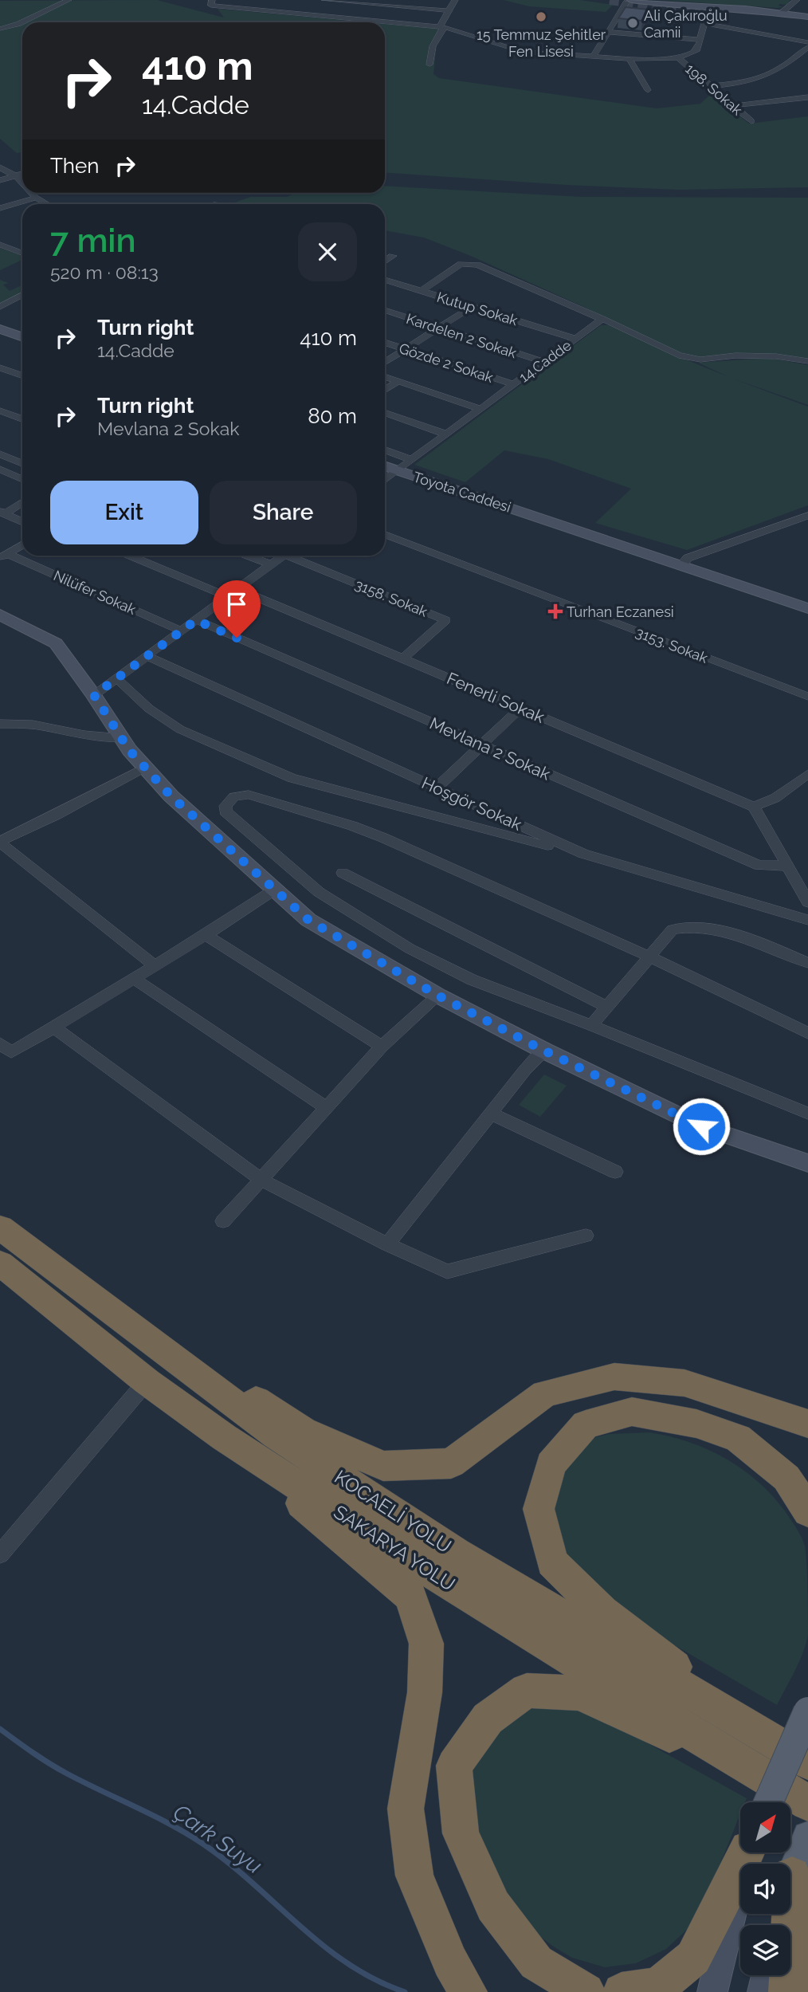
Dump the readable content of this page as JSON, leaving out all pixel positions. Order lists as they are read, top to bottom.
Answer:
{
  "streets": {
    "highway": ["KOCAELİ YOLU", "SAKARYA YOLU"],
    "street": [
      "198. Sokak",
      "Kutup Sokak",
      "Kardelen 2 Sokak",
      "14.Cadde",
      "Gözde 2 Sokak",
      "Toyota Caddesi",
      "Nilüfer Sokak",
      "3158. Sokak",
      "3153. Sokak",
      "Fenerli Sokak",
      "Mevlana 2 Sokak",
      "Hoşgör Sokak"
    ]
  },
  "crossings": [
    ["Kutup Sokak", "14.Cadde"],
    ["Kardelen 2 Sokak", "14.Cadde"],
    ["14.Cadde", "Gözde 2 Sokak"],
    ["14.Cadde", "Toyota Caddesi"],
    ["3158. Sokak", "Fenerli Sokak"]
  ],
  "water": ["Çark Suyu"],
  "places": {
    "other": ["15 Temmuz Şehitler Fen Lisesi", "Ali Çakıroğlu Camii"],
    "health": ["Turhan Eczanesi"]
  },
  "north": "top right",
  "page": {
    "turn": ["410 m", "14.Cadde"],
    "then": "Then",
    "heading": ["7 min", "520 m · 08:13"],
    "list": [
      {
        "name": "Turn right",
        "note": "14.Cadde",
        "value": "410 m"
      },
      {
        "name": "Turn right",
        "note": "Mevlana 2 Sokak",
        "value": "80 m"
      }
    ],
    "buttons": ["Exit", "Share"]
  }
}
